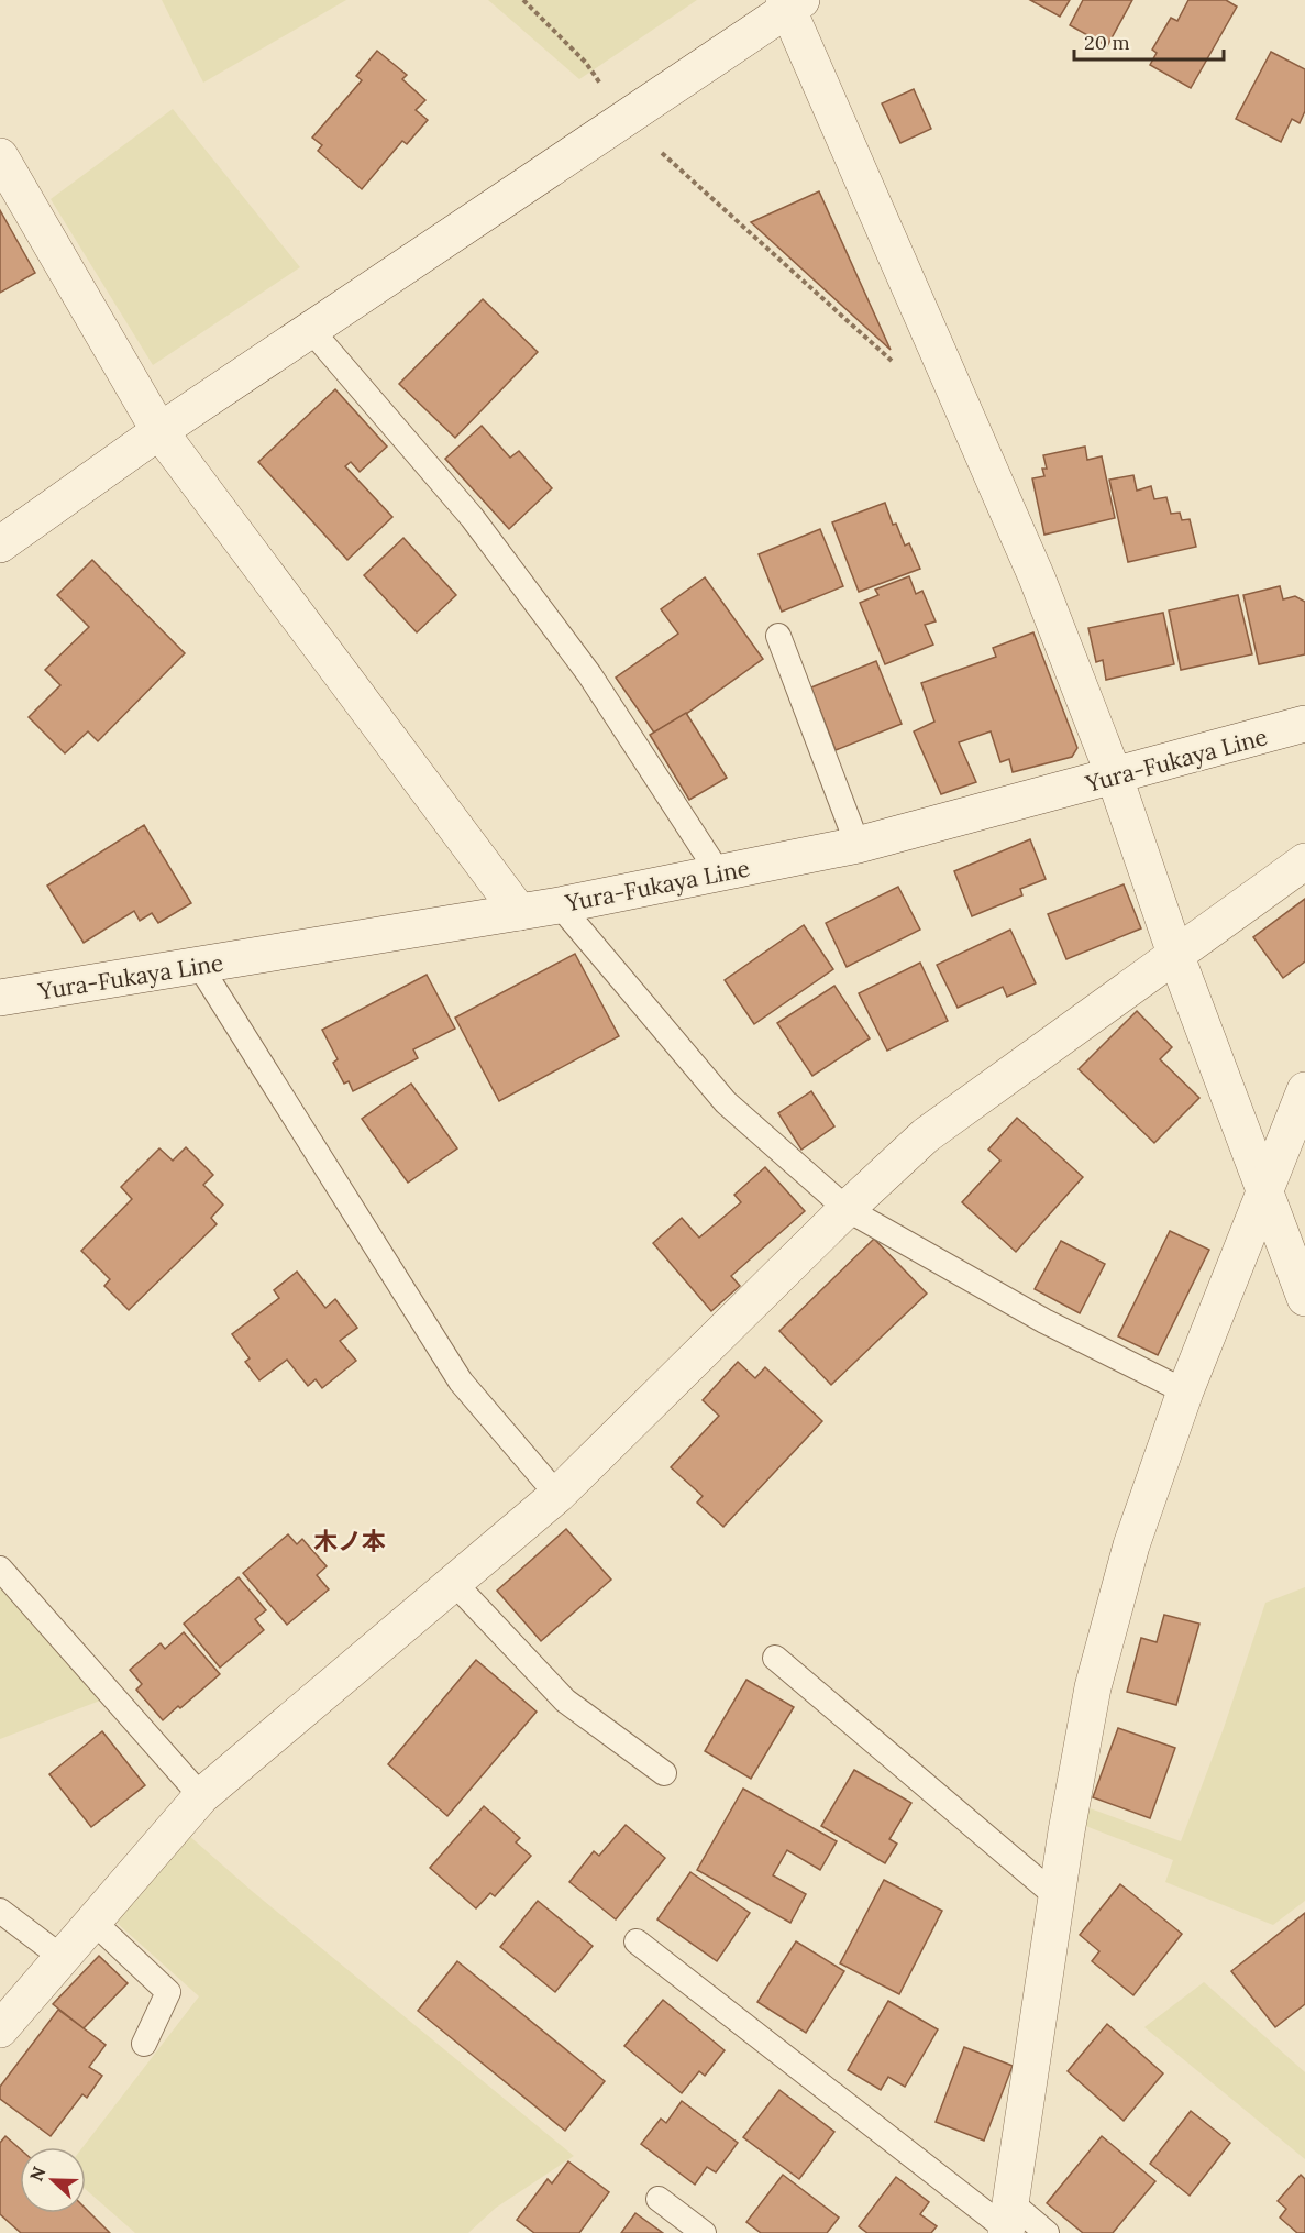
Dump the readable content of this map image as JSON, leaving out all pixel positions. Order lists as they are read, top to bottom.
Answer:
{
  "streets": {
    "street": ["Yura-Fukaya Line"]
  },
  "districts": ["木ノ本"],
  "scale_bar": "20 m",
  "north": "left"
}
